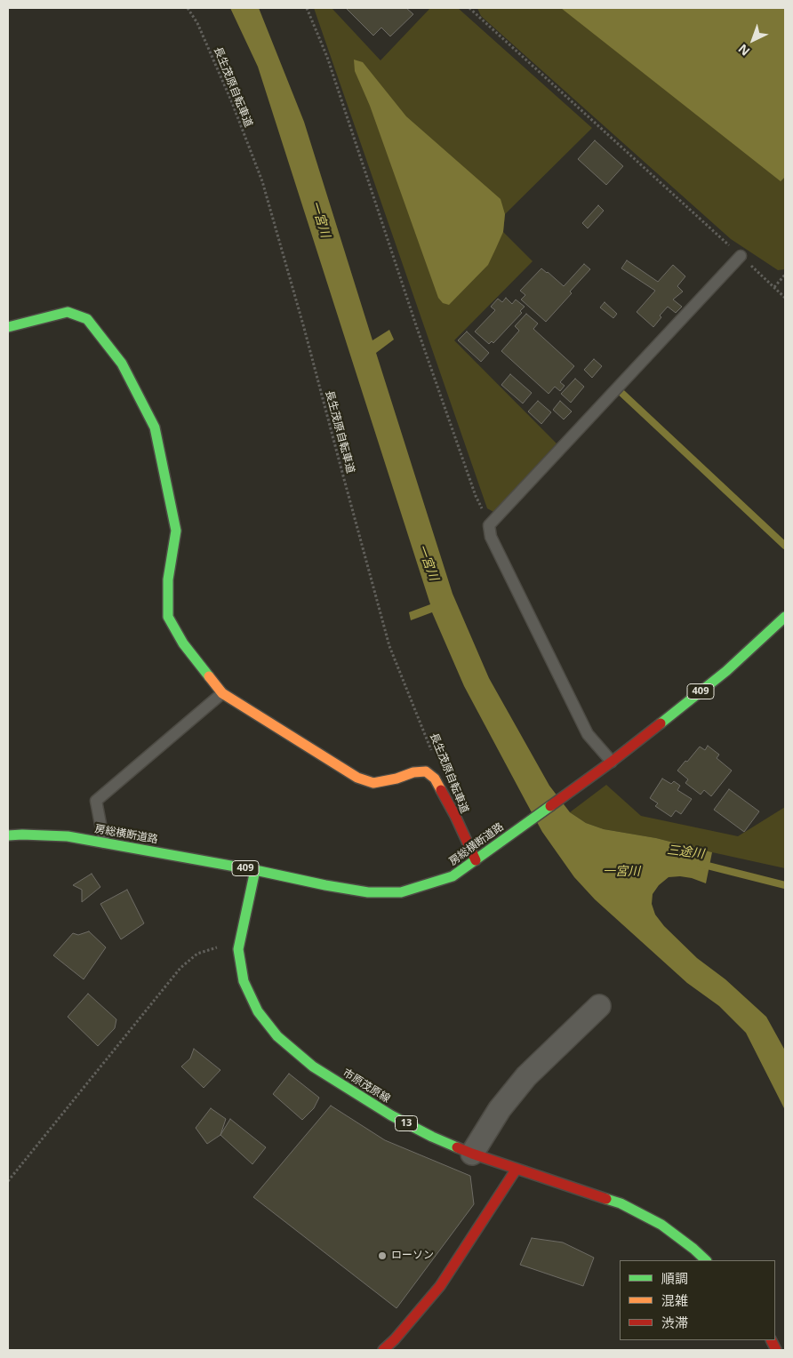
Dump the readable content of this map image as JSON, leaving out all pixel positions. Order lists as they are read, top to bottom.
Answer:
{
  "streets": {
    "main road": [
      "409",
      "房総横断道路",
      "市原茂原線",
      "13"
    ],
    "path": ["長生茂原自転車道"]
  },
  "crossings": [
    ["房総横断道路", "市原茂原線"]
  ],
  "water": ["一宮川", "三途川"],
  "places": ["ローソン"],
  "legend": ["順調", "混雑", "渋滞"],
  "north": "bottom left"
}
